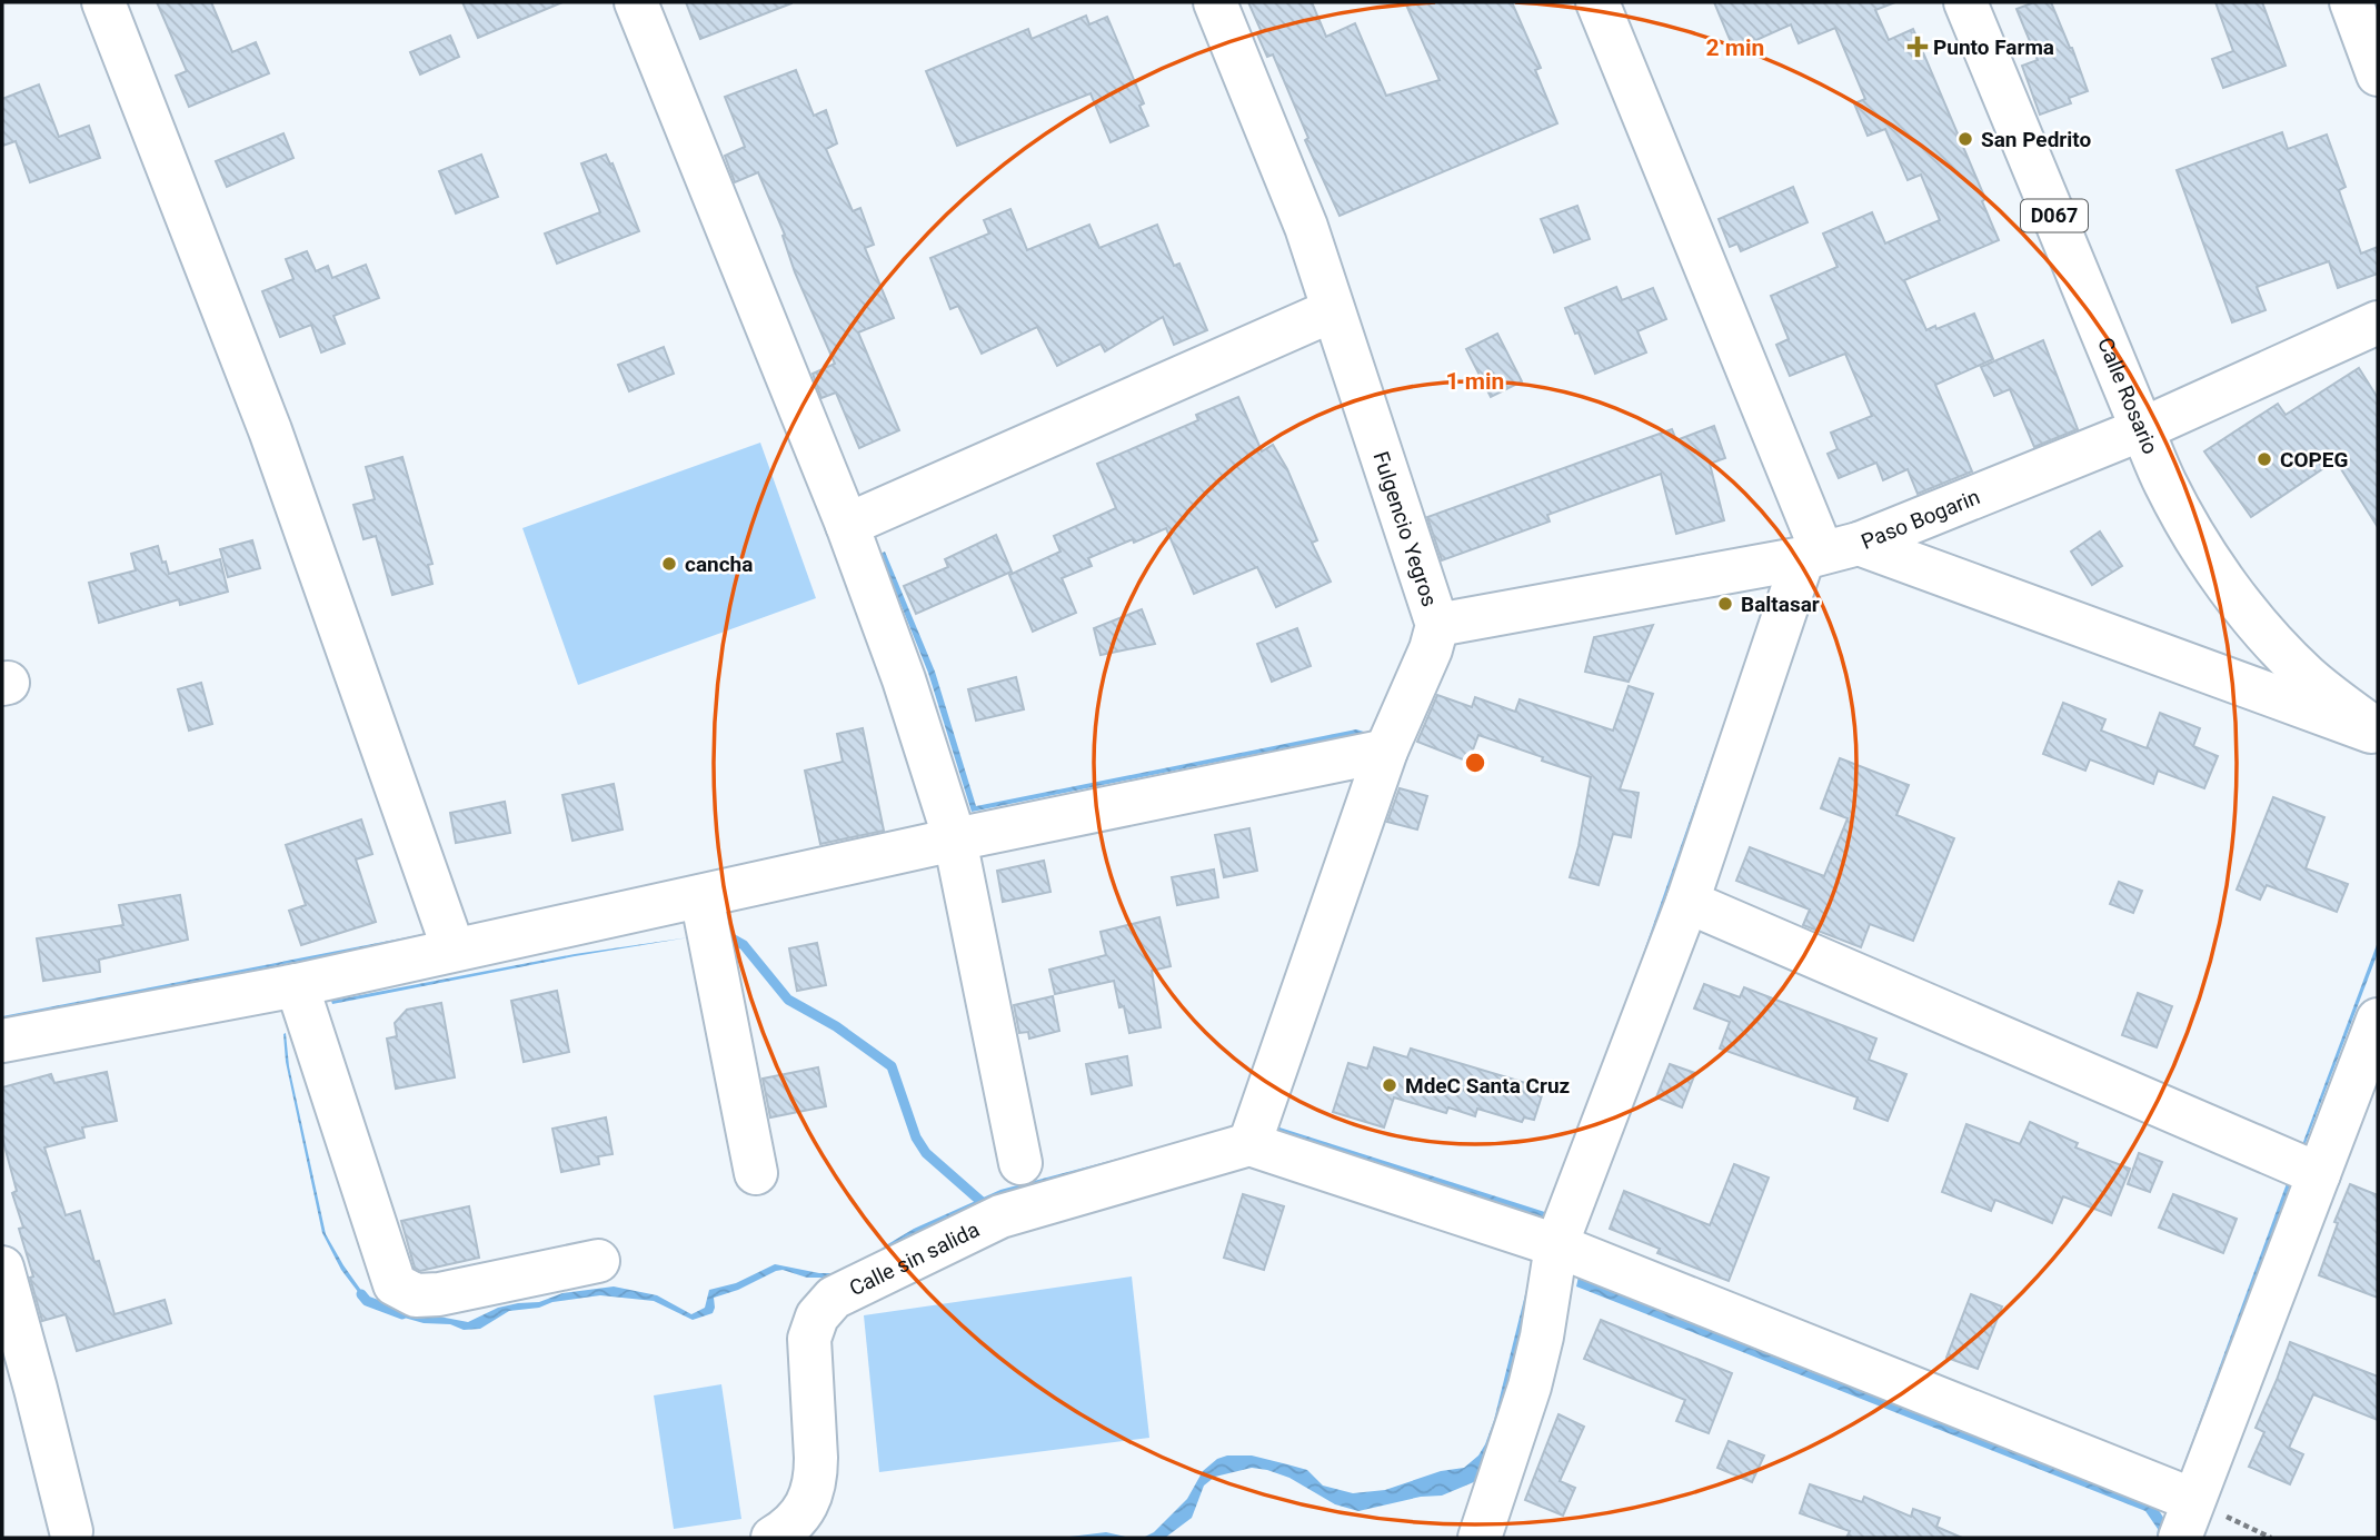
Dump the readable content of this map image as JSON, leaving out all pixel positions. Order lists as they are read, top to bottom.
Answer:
{
  "streets": {
    "street": [
      "D067",
      "Calle Rosario",
      "Paso Bogarin",
      "Fulgencio Yegros",
      "Calle sin salida"
    ]
  },
  "crossings": [
    ["Calle Rosario", "Paso Bogarin"],
    ["Paso Bogarin", "Fulgencio Yegros"],
    ["Fulgencio Yegros", "Calle sin salida"]
  ],
  "places": {
    "health": ["Punto Farma"],
    "other": [
      "San Pedrito",
      "COPEG",
      "cancha",
      "Baltasar",
      "MdeC Santa Cruz"
    ]
  },
  "rings": ["2 min", "1 min"]
}
